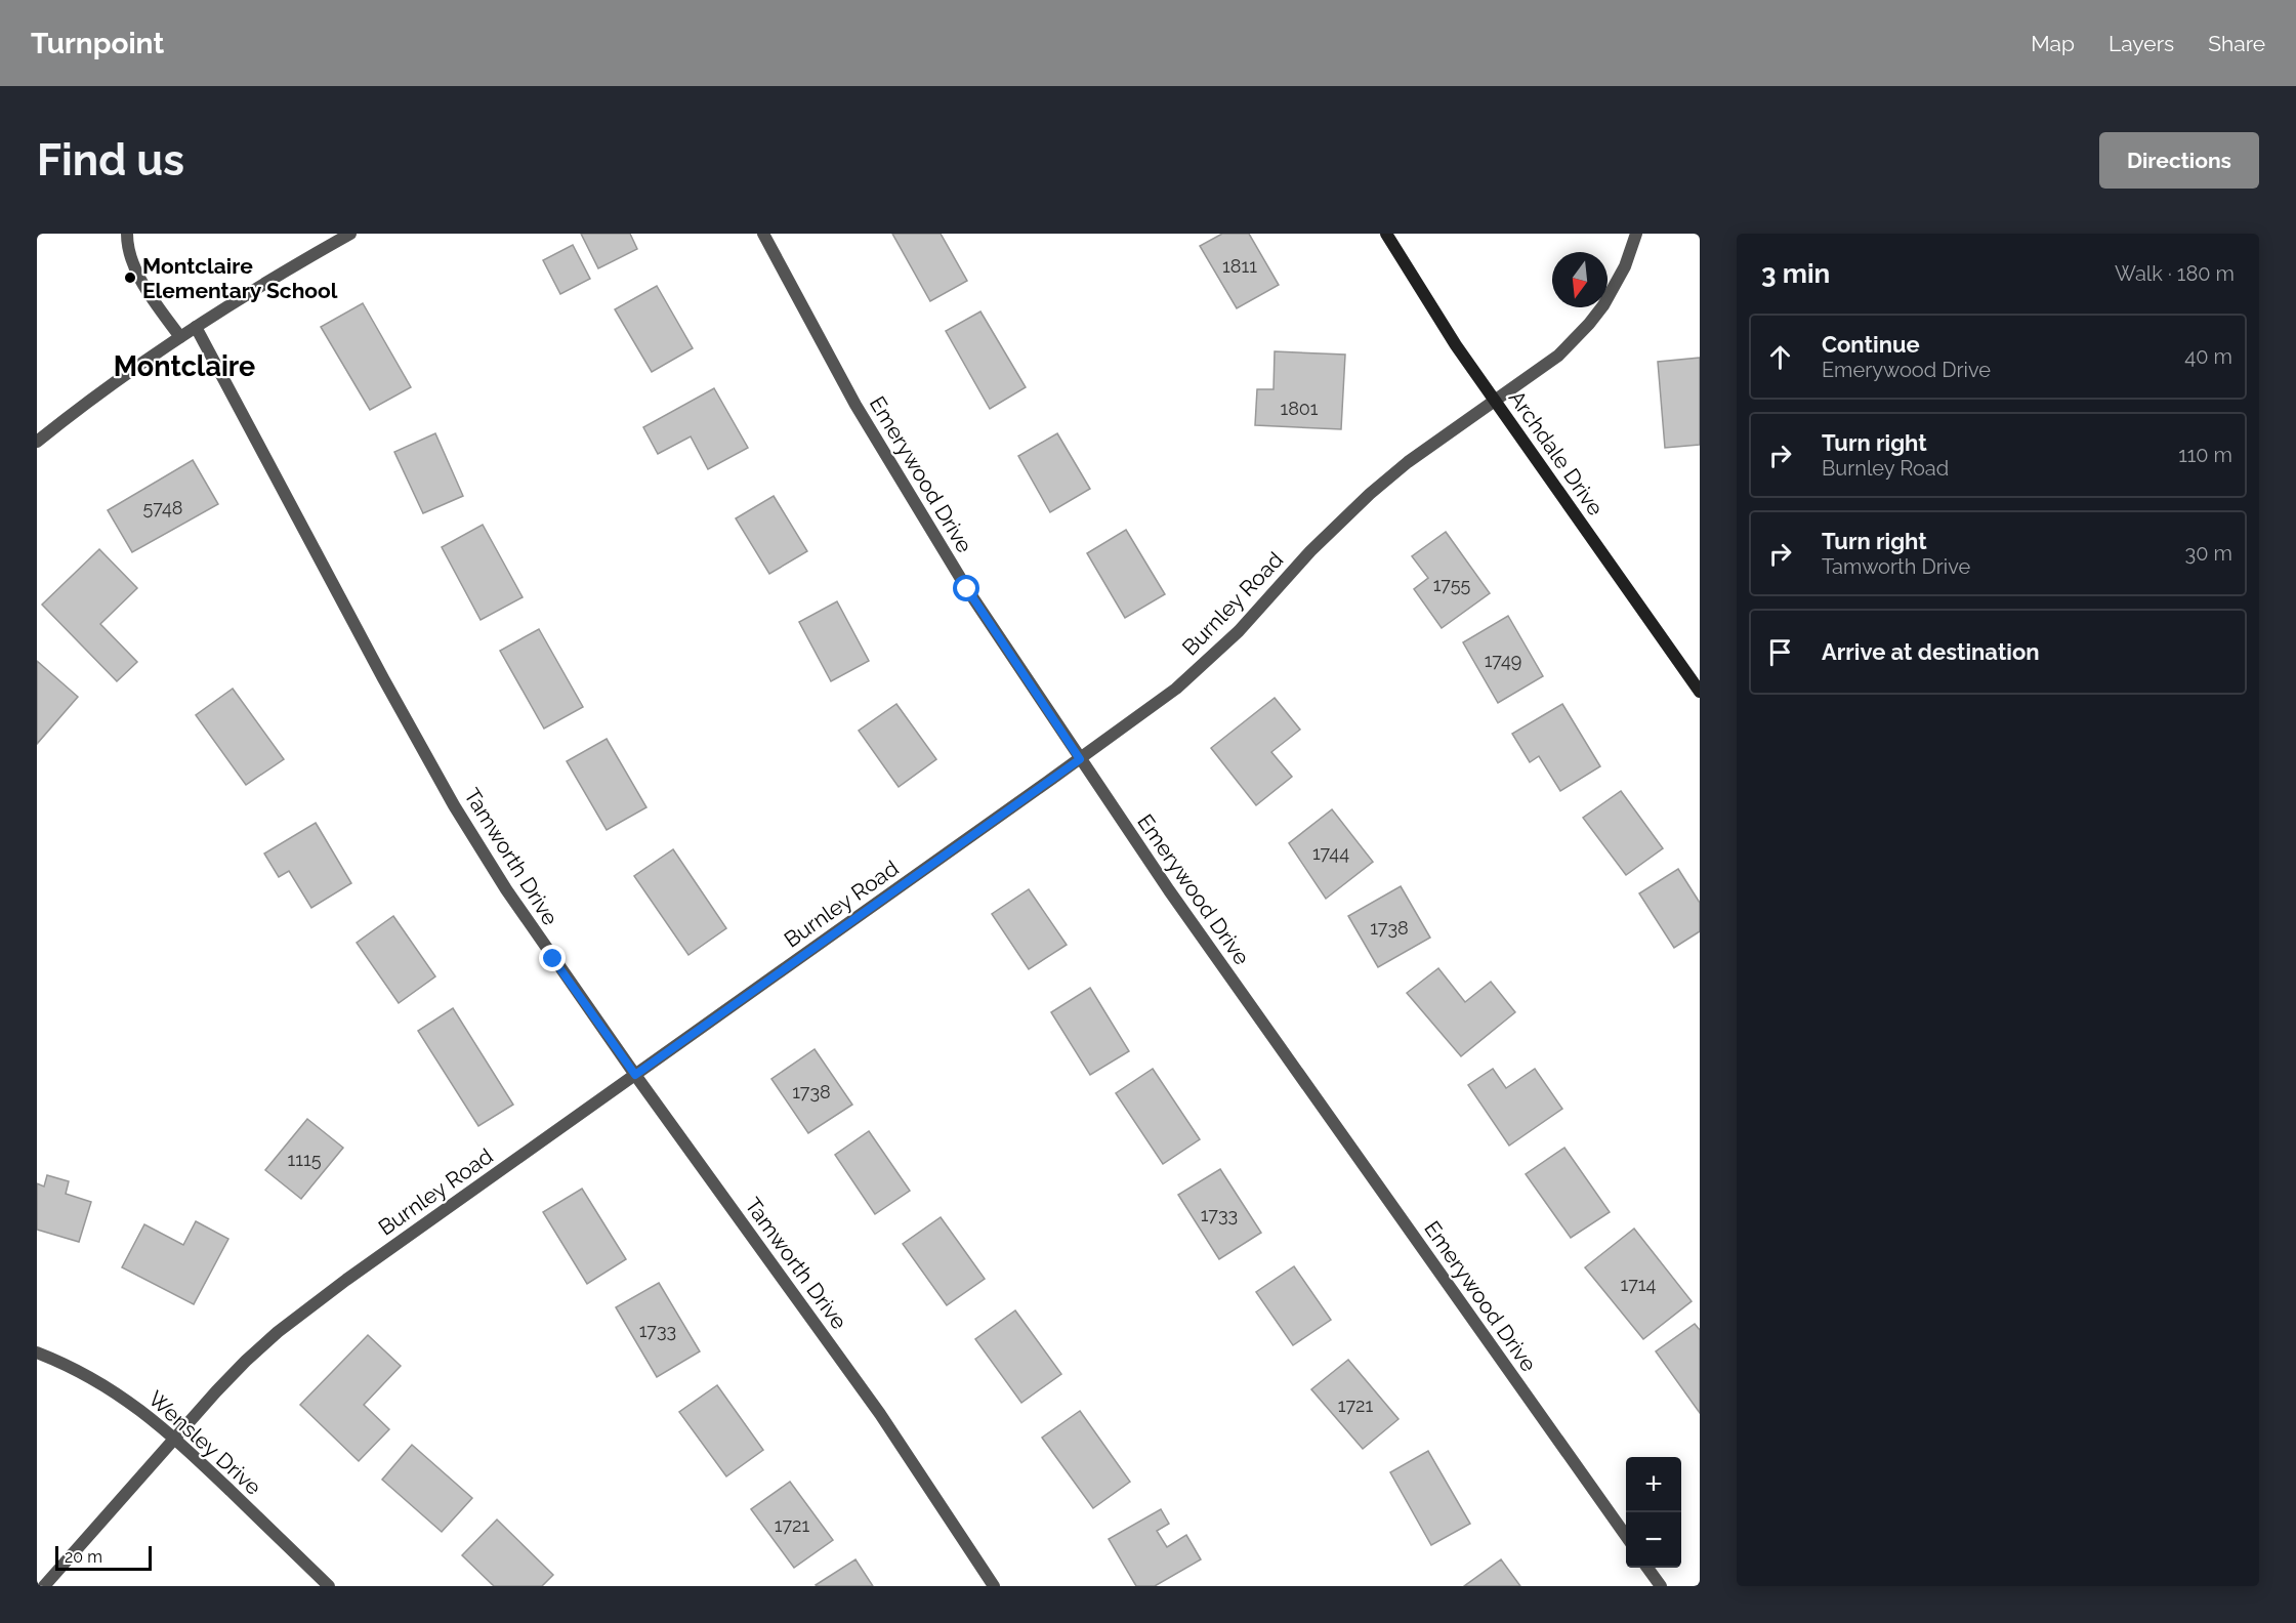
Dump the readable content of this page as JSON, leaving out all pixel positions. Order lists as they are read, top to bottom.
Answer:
{
  "streets": {
    "street": [
      "Archdale Drive",
      "Emerywood Drive",
      "Burnley Road",
      "Tamworth Drive",
      "Wensley Drive"
    ]
  },
  "crossings": [
    ["Archdale Drive", "Burnley Road"],
    ["Emerywood Drive", "Burnley Road"],
    ["Burnley Road", "Tamworth Drive"],
    ["Burnley Road", "Wensley Drive"]
  ],
  "districts": ["Montclaire"],
  "places": ["Montclaire Elementary School"],
  "house_numbers": [
    "1811",
    "1801",
    "5748",
    "1755",
    "1749",
    "1744",
    "1738",
    "1738",
    "1115",
    "1733",
    "1714",
    "1733",
    "1721",
    "1721"
  ],
  "scale_bar": "20 m",
  "north": "bottom",
  "page": {
    "header": "Turnpoint",
    "nav": ["Map", "Layers", "Share"],
    "buttons": "Directions",
    "title": "Find us",
    "heading": ["3 min", "Walk · 180 m"],
    "list": [
      ["Continue", "Emerywood Drive", "40 m"],
      ["Turn right", "Burnley Road", "110 m"],
      ["Turn right", "Tamworth Drive", "30 m"],
      "Arrive at destination"
    ],
    "map_buttons": ["+", "−"],
    "scale": "20 m"
  }
}
